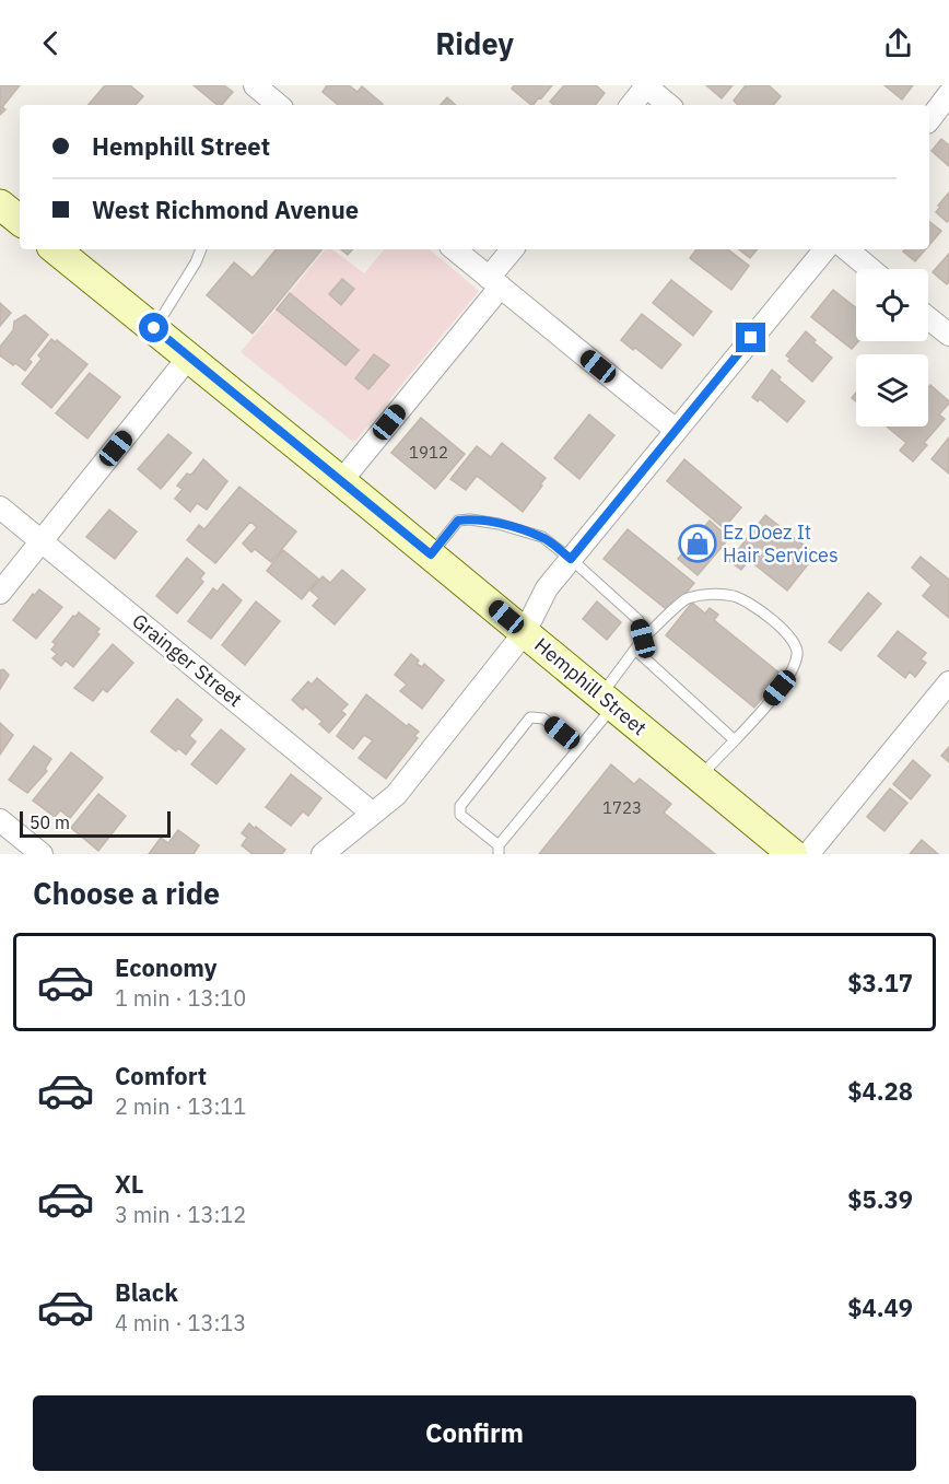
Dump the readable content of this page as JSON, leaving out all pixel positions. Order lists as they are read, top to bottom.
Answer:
{
  "streets": {
    "main road": ["Hemphill Street"],
    "street": ["Grainger Street"]
  },
  "places": {
    "shop": ["Ez Doez It Hair Services"]
  },
  "house_numbers": ["1912", "1723"],
  "scale_bar": "50 m",
  "page": {
    "header": "Ridey",
    "banner": ["Hemphill Street", "West Richmond Avenue"],
    "scale": "50 m",
    "heading": "Choose a ride",
    "list": [
      {
        "name": "Economy",
        "note": "1 min · 13:10",
        "value": "$3.17"
      },
      {
        "name": "Comfort",
        "note": "2 min · 13:11",
        "value": "$4.28"
      },
      {
        "name": "XL",
        "note": "3 min · 13:12",
        "value": "$5.39"
      },
      {
        "name": "Black",
        "note": "4 min · 13:13",
        "value": "$4.49"
      }
    ],
    "buttons": "Confirm"
  }
}
